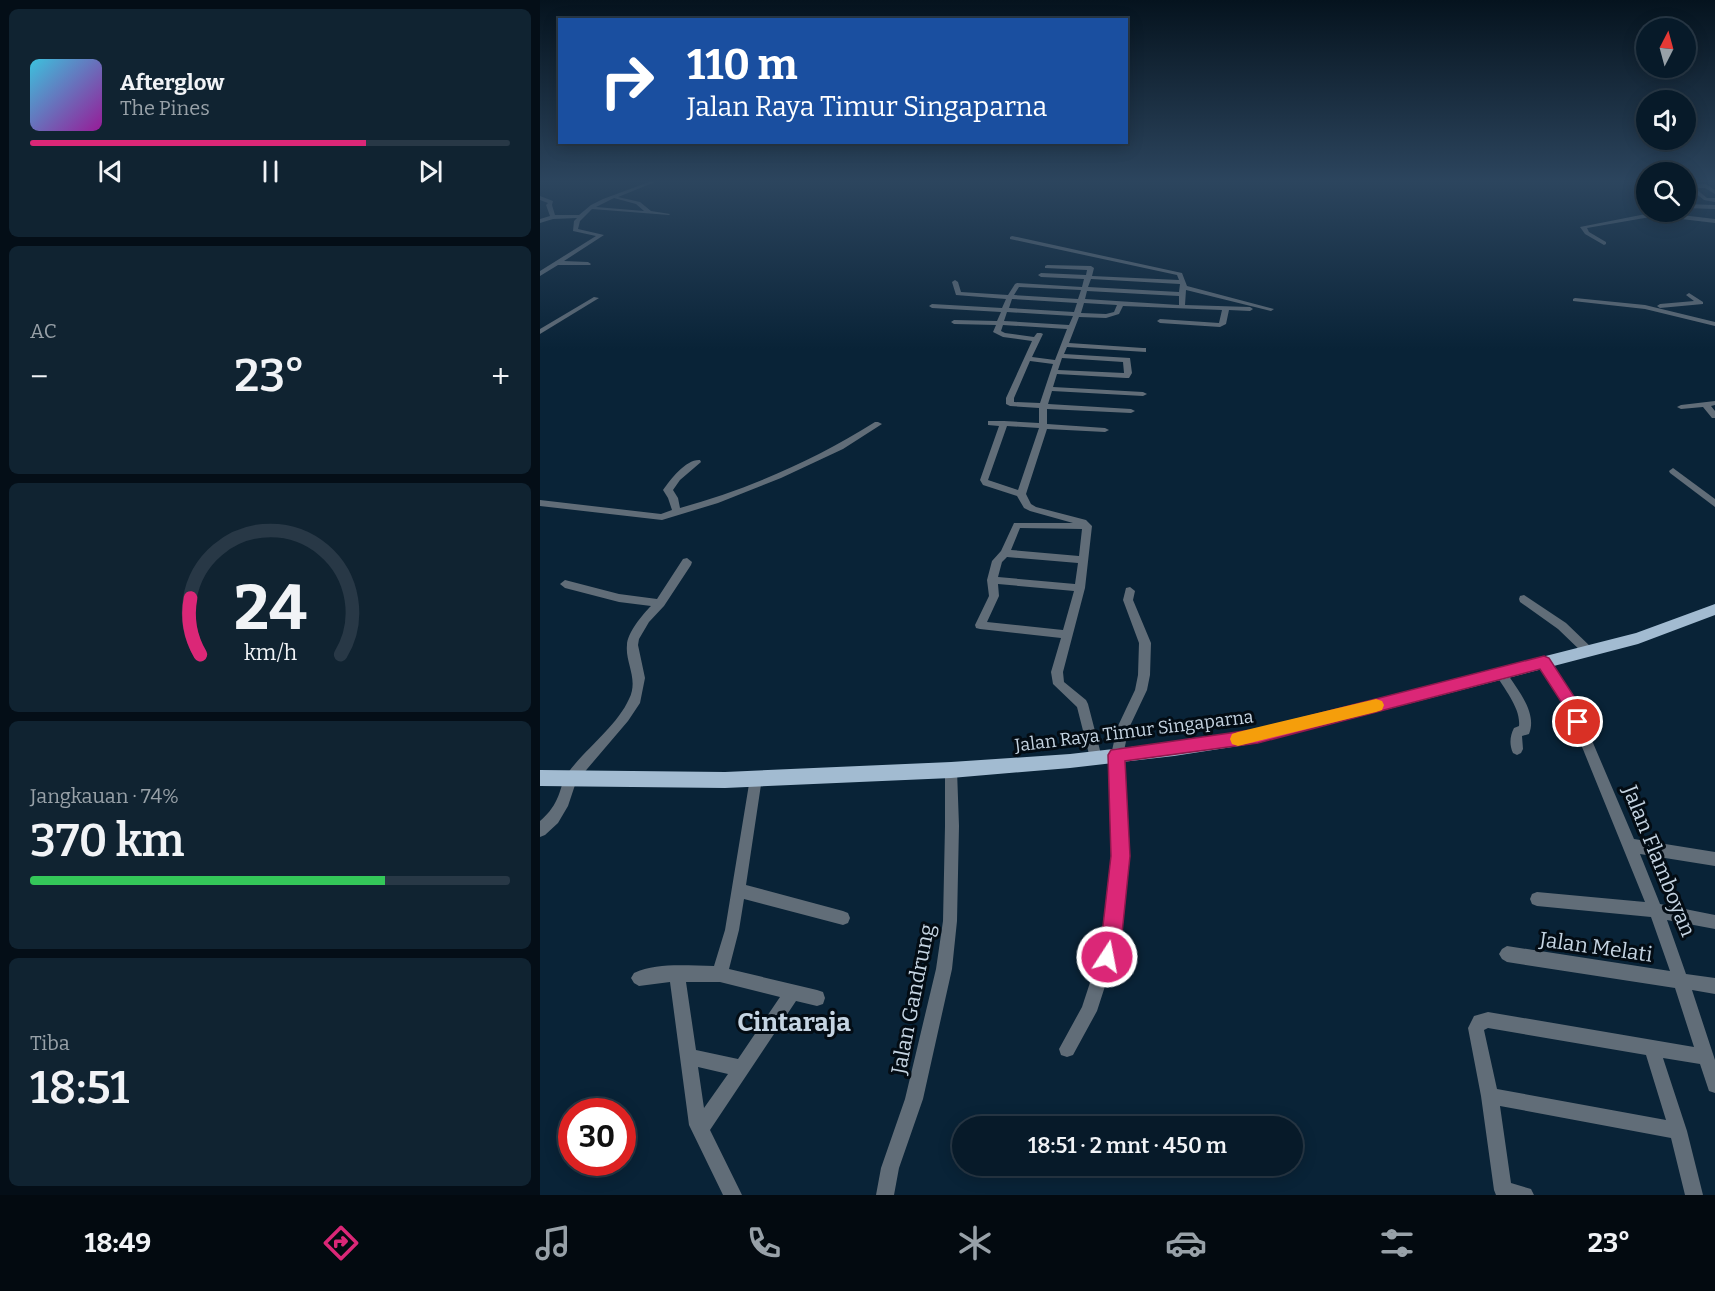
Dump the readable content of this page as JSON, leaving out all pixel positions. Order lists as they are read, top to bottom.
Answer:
{
  "streets": {
    "main road": ["Jalan Raya Timur Singaparna"],
    "street": ["Jalan Flamboyan", "Jalan Melati", "Jalan Gandrung"]
  },
  "crossings": [
    ["Jalan Raya Timur Singaparna", "Jalan Flamboyan"],
    ["Jalan Raya Timur Singaparna", "Jalan Gandrung"],
    ["Jalan Flamboyan", "Jalan Melati"]
  ],
  "districts": ["Cintaraja"],
  "north": "top",
  "page": {
    "turn": ["110 m", "Jalan Raya Timur Singaparna"],
    "song": ["Afterglow", "The Pines"],
    "tile": [
      "AC",
      ["Jangkauan · 74%", "370 km"],
      ["Tiba", "18:51"]
    ],
    "heat": ["−", "23°", "+"],
    "limit": "30",
    "trip": "18:51 · 2 mnt · 450 m",
    "tabs": ["18:49", "23°"],
    "gauge": ["24", "km/h"]
  }
}
